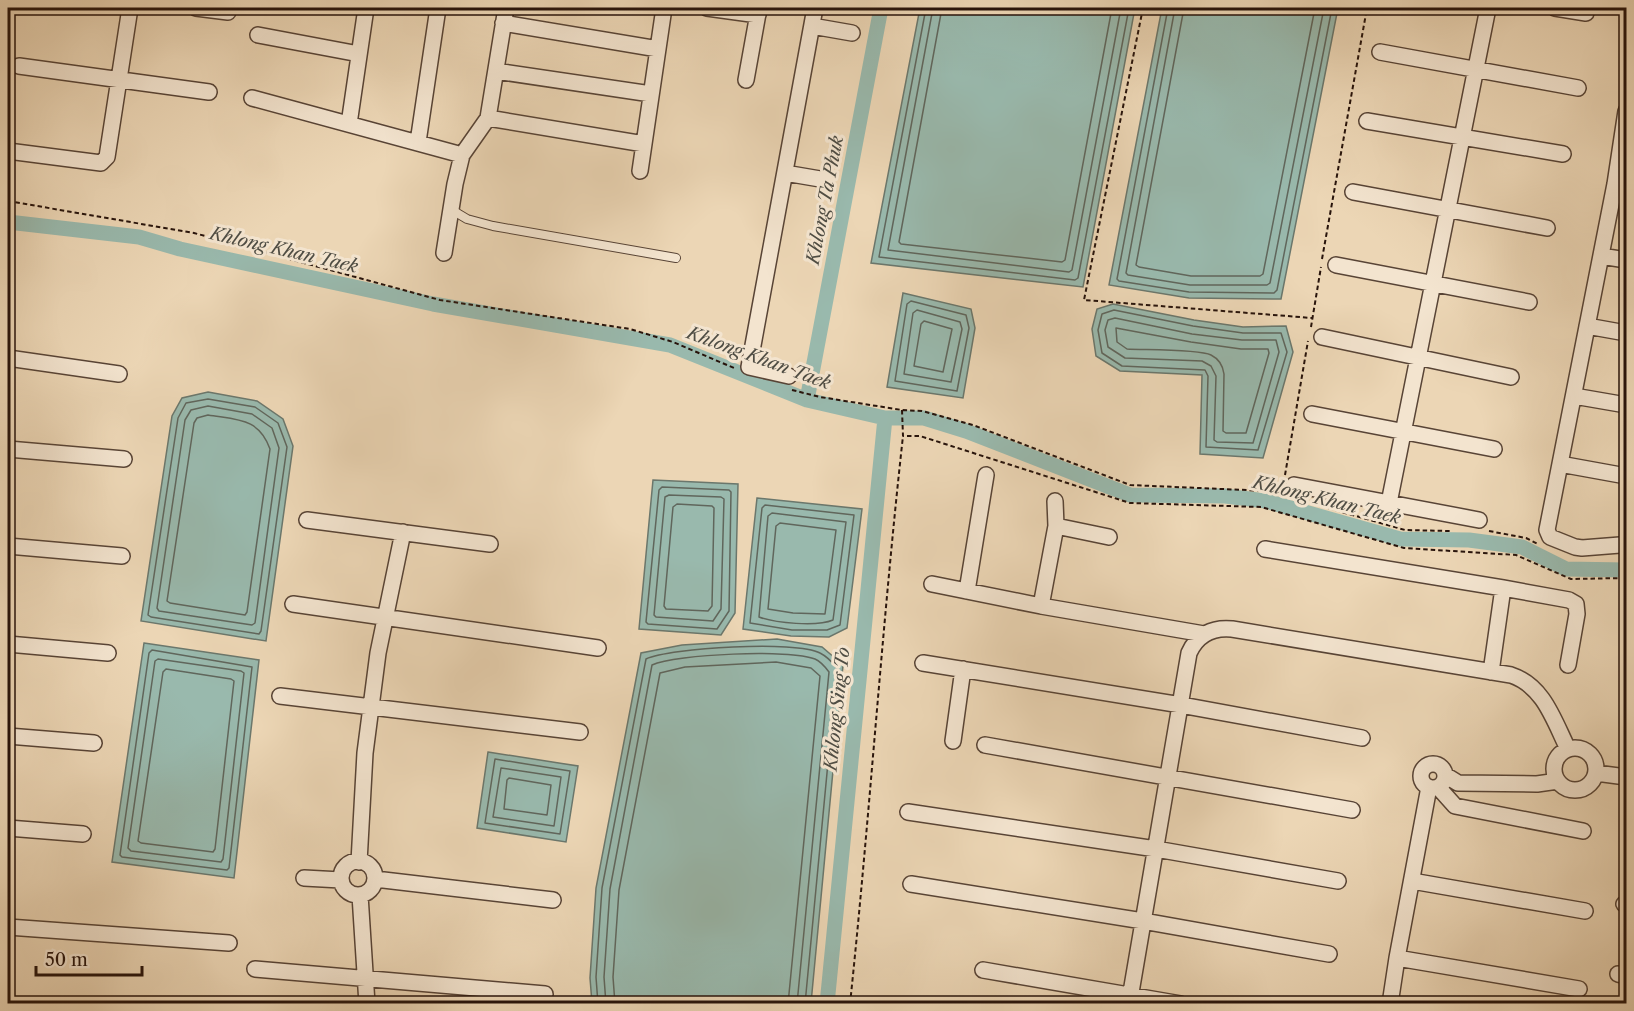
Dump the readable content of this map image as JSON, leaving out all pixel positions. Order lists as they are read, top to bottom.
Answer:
{
  "water": ["Khlong Ta Phuk", "Khlong Khan Taek", "Khlong Sing To"],
  "scale_bar": "50 m"
}
